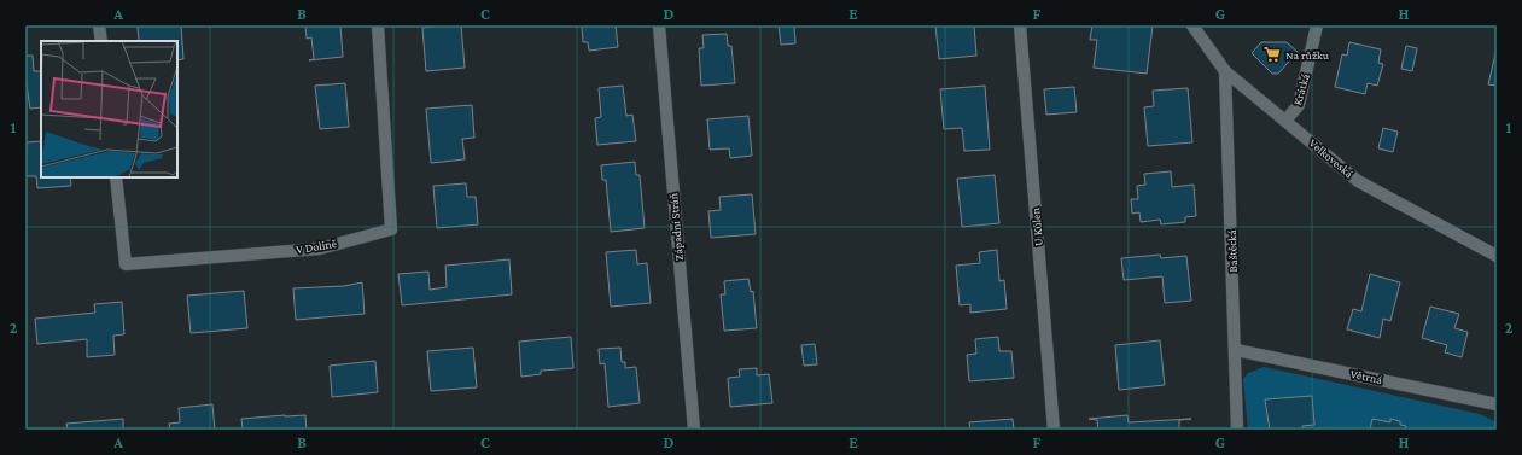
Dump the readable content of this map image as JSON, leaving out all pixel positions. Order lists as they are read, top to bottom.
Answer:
{
  "streets": {
    "street": [
      "Krátká",
      "Velkoveská",
      "Západní Stráň",
      "U Kůlen",
      "V Dolině",
      "Baštěcká",
      "Větrná"
    ]
  },
  "crossings": [
    ["Krátká", "Velkoveská"],
    ["Velkoveská", "Baštěcká"],
    ["Baštěcká", "Větrná"]
  ],
  "places": {
    "supermarket": ["Na růžku"]
  },
  "grid": {
    "columns": [
      "A",
      "B",
      "C",
      "D",
      "E",
      "F",
      "G",
      "H"
    ],
    "rows": ["1", "2"]
  }
}
